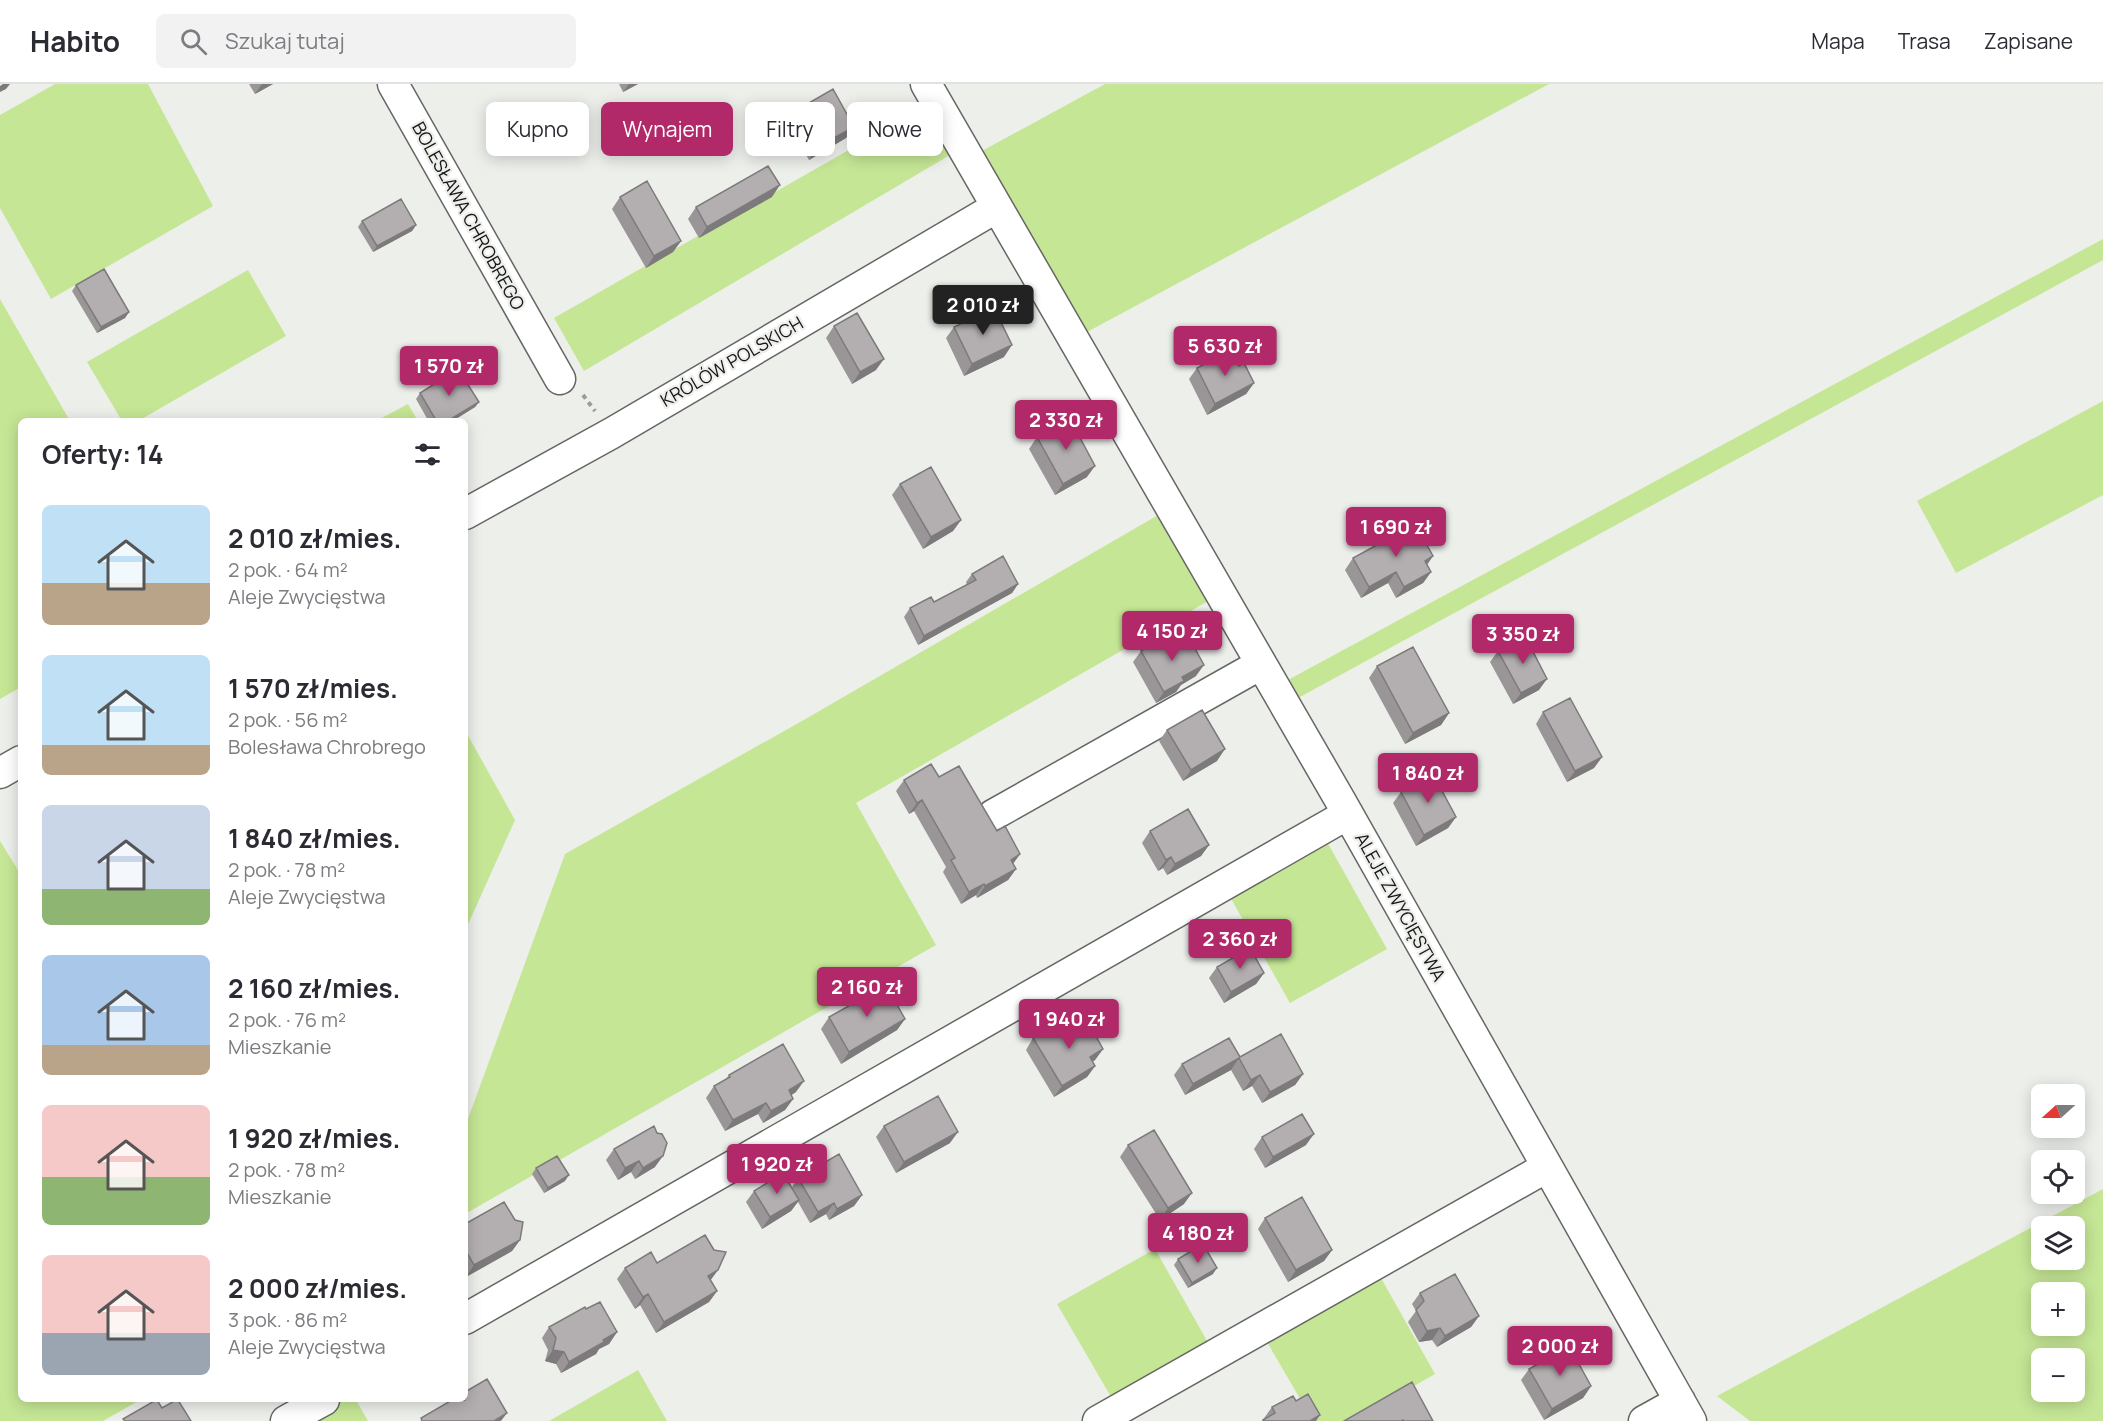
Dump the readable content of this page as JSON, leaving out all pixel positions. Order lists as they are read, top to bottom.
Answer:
{
  "streets": {
    "street": ["BOLESŁAWA CHROBREGO", "KRÓLÓW POLSKICH", "ALEJE ZWYCIĘSTWA"]
  },
  "crossings": [
    ["KRÓLÓW POLSKICH", "ALEJE ZWYCIĘSTWA"]
  ],
  "north": "left",
  "page": {
    "header": "Habito",
    "search": "Szukaj tutaj",
    "nav": ["Mapa", "Trasa", "Zapisane"],
    "chip": [
      "Kupno",
      "Wynajem",
      "Filtry",
      "Nowe"
    ],
    "price": [
      "2 010 zł",
      "5 630 zł",
      "1 570 zł",
      "2 330 zł",
      "1 690 zł",
      "4 150 zł",
      "3 350 zł",
      "1 840 zł",
      "2 360 zł",
      "2 160 zł",
      "1 940 zł",
      "1 920 zł",
      "4 180 zł",
      "2 000 zł"
    ],
    "heading": "Oferty: 14",
    "list": [
      {
        "name": "2 010 zł/mies.",
        "note": "2 pok. · 64 m² · Aleje Zwycięstwa"
      },
      {
        "name": "1 570 zł/mies.",
        "note": "2 pok. · 56 m² · Bolesława Chrobrego"
      },
      {
        "name": "1 840 zł/mies.",
        "note": "2 pok. · 78 m² · Aleje Zwycięstwa"
      },
      {
        "name": "2 160 zł/mies.",
        "note": "2 pok. · 76 m² · Mieszkanie"
      },
      {
        "name": "1 920 zł/mies.",
        "note": "2 pok. · 78 m² · Mieszkanie"
      },
      {
        "name": "2 000 zł/mies.",
        "note": "3 pok. · 86 m² · Aleje Zwycięstwa"
      }
    ],
    "map_buttons": ["+", "−"]
  }
}
